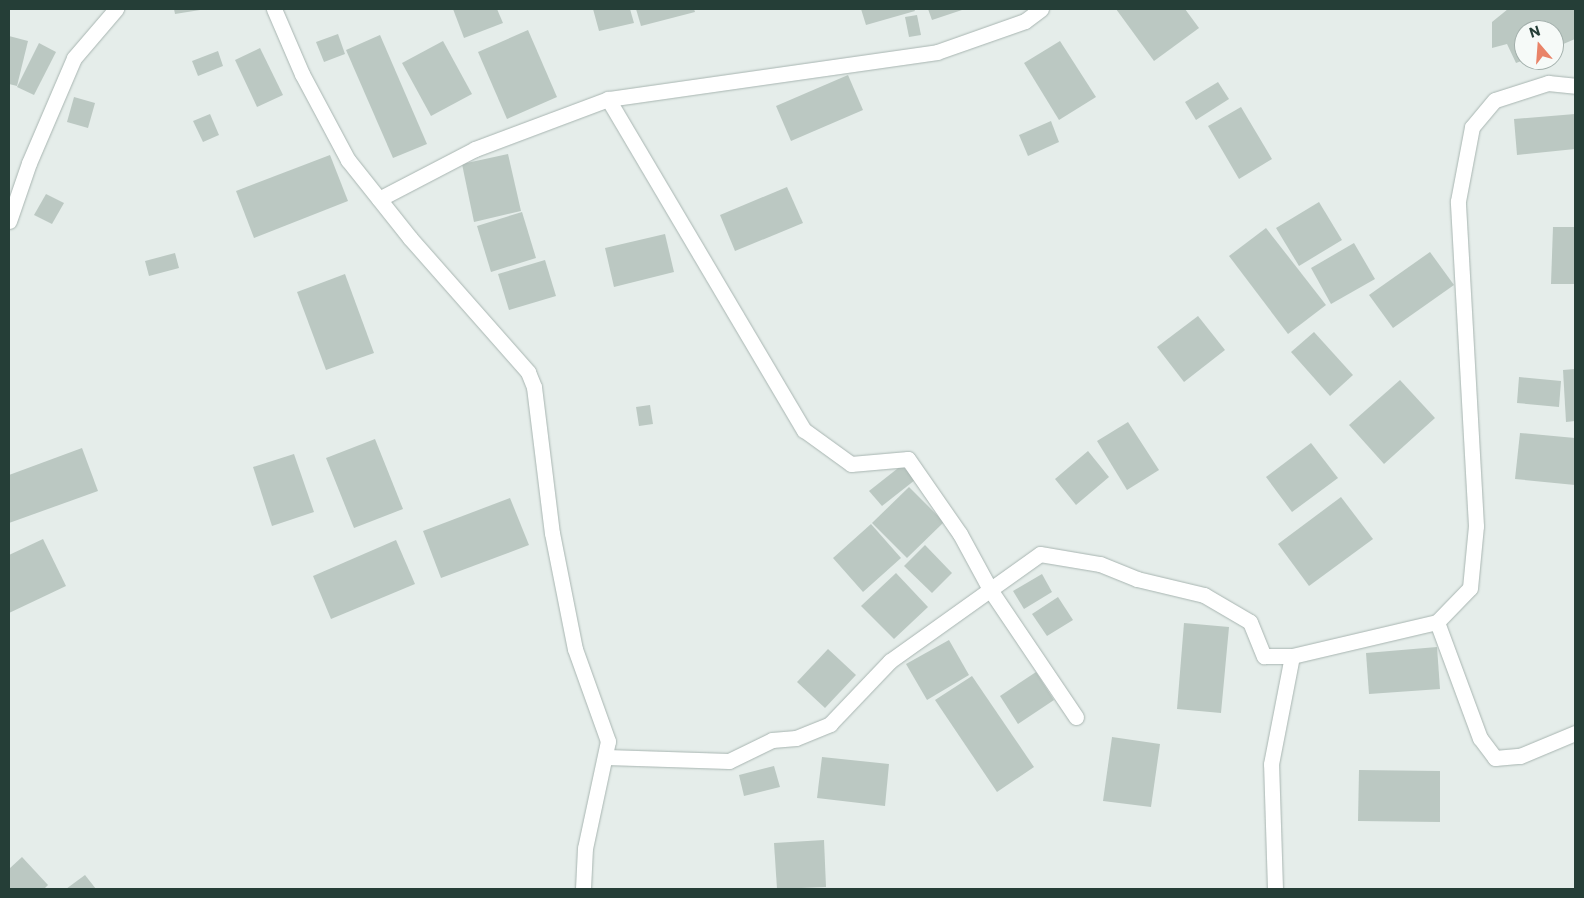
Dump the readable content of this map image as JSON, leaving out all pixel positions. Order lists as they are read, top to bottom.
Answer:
{
  "north": "top"
}
